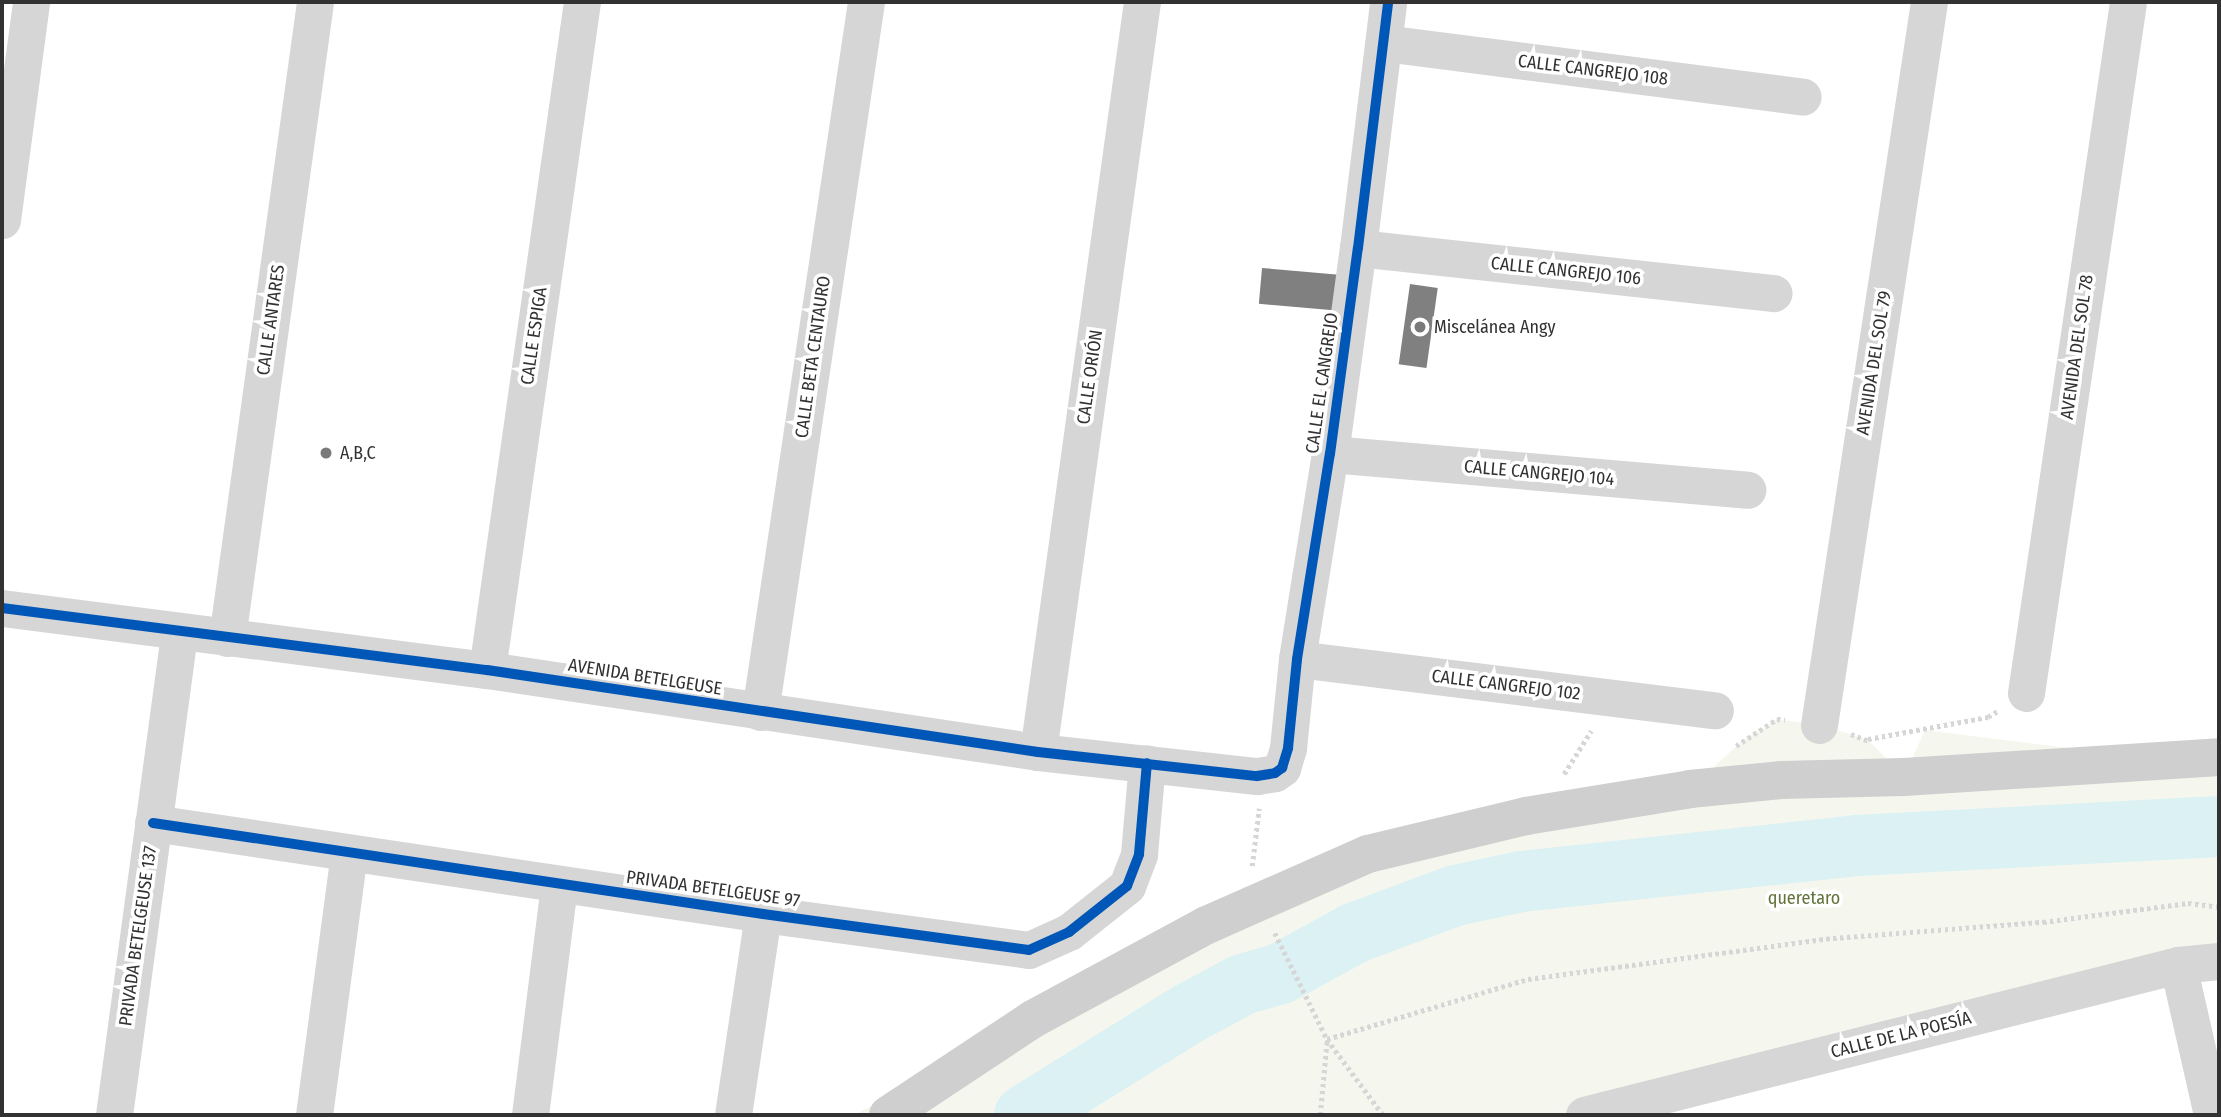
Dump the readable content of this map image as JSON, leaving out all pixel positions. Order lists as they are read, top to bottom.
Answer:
{
  "streets": {
    "street": [
      "CALLE CANGREJO 108",
      "CALLE CANGREJO 106",
      "CALLE ANTARES",
      "CALLE ESPIGA",
      "AVENIDA DEL SOL 78",
      "CALLE BETA CENTAURO",
      "AVENIDA DEL SOL 79",
      "CALLE ORIÓN",
      "CALLE EL CANGREJO",
      "CALLE CANGREJO 104",
      "AVENIDA BETELGEUSE",
      "CALLE CANGREJO 102",
      "PRIVADA BETELGEUSE 97",
      "PRIVADA BETELGEUSE 137",
      "CALLE DE LA POESÍA"
    ]
  },
  "crossings": [
    ["CALLE CANGREJO 108", "CALLE EL CANGREJO"],
    ["CALLE CANGREJO 106", "CALLE EL CANGREJO"],
    ["CALLE ANTARES", "AVENIDA BETELGEUSE"],
    ["CALLE ESPIGA", "AVENIDA BETELGEUSE"],
    ["CALLE BETA CENTAURO", "AVENIDA BETELGEUSE"],
    ["CALLE ORIÓN", "AVENIDA BETELGEUSE"],
    ["CALLE EL CANGREJO", "CALLE CANGREJO 104"],
    ["CALLE EL CANGREJO", "AVENIDA BETELGEUSE"],
    ["CALLE EL CANGREJO", "CALLE CANGREJO 102"],
    ["AVENIDA BETELGEUSE", "PRIVADA BETELGEUSE 97"],
    ["AVENIDA BETELGEUSE", "PRIVADA BETELGEUSE 137"],
    ["PRIVADA BETELGEUSE 97", "PRIVADA BETELGEUSE 137"]
  ],
  "parks": ["queretaro"],
  "places": ["Miscelánea Angy", "A,B,C"]
}
